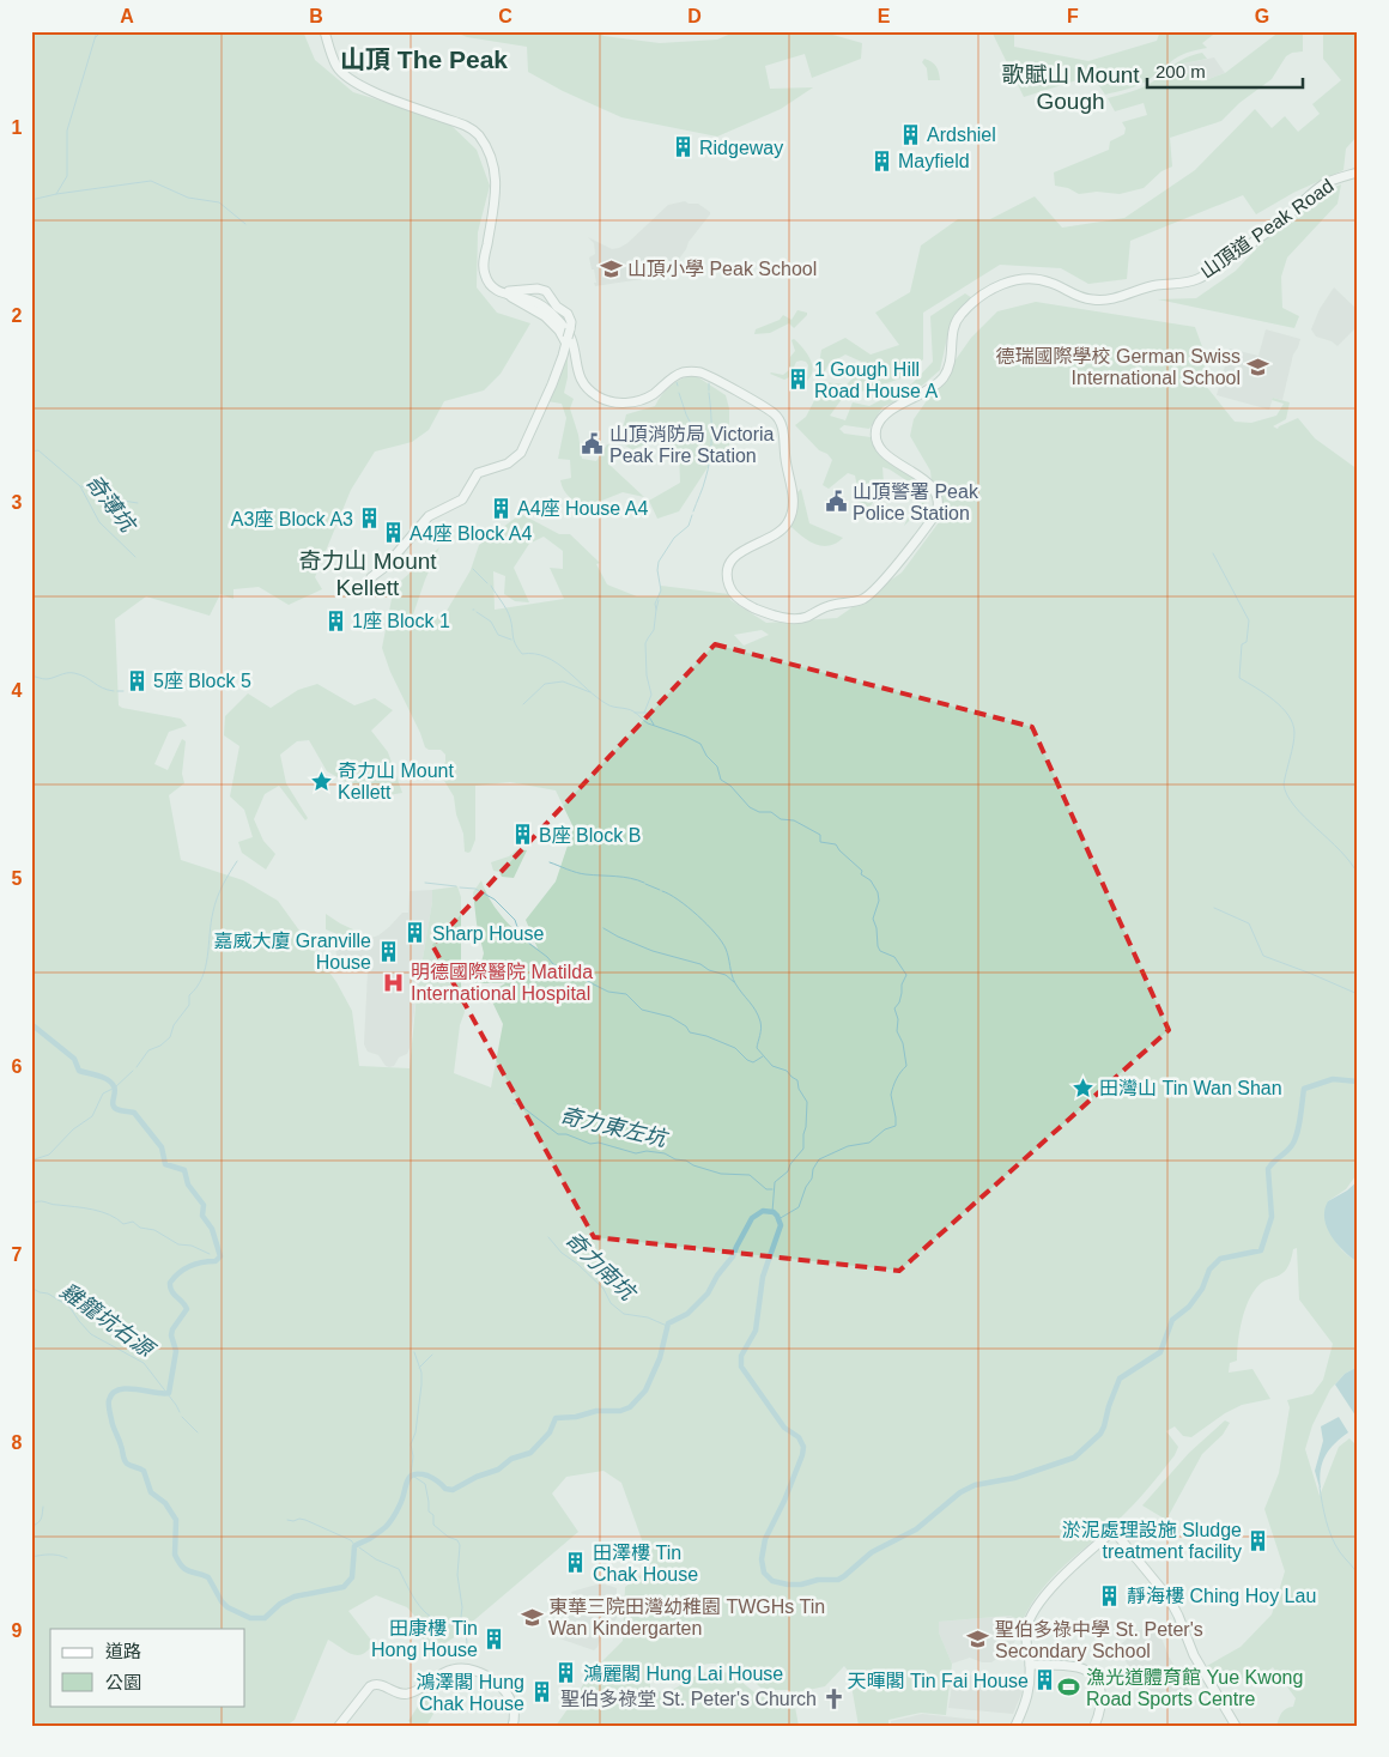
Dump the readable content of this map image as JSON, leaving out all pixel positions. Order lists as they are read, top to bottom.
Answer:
{
  "streets": {
    "main road": ["山頂道 Peak Road"]
  },
  "districts": ["山頂 The Peak", "歌賦山 Mount Gough", "奇力山 Mount Kellett"],
  "water": [
    "奇薄坑",
    "奇力東左坑",
    "奇力南坑",
    "雞籠坑右源"
  ],
  "places": {
    "building": [
      "Ardshiel",
      "Ridgeway",
      "Mayfield",
      "1 Gough Hill Road House A",
      "A4座 House A4",
      "A3座 Block A3",
      "A4座 Block A4",
      "1座 Block 1",
      "5座 Block 5",
      "B座 Block B",
      "Sharp House",
      "嘉威大廈 Granville House",
      "淤泥處理設施 Sludge treatment facility",
      "田澤樓 Tin Chak House",
      "靜海樓 Ching Hoy Lau",
      "田康樓 Tin Hong House",
      "鴻麗閣 Hung Lai House",
      "天暉閣 Tin Fai House",
      "鴻澤閣 Hung Chak House"
    ],
    "school or university": [
      "山頂小學 Peak School",
      "德瑞國際學校 German Swiss International School",
      "東華三院田灣幼稚園 TWGHs Tin Wan Kindergarten",
      "聖伯多祿中學 St. Peter's Secondary School"
    ],
    "public building": ["山頂消防局 Victoria Peak Fire Station", "山頂警署 Peak Police Station"],
    "place": ["奇力山 Mount Kellett", "田灣山 Tin Wan Shan"],
    "hospital": ["明德國際醫院 Matilda International Hospital"],
    "sports": ["漁光道體育館 Yue Kwong Road Sports Centre"],
    "church": ["聖伯多祿堂 St. Peter's Church"]
  },
  "legend": ["道路", "公園"],
  "scale_bar": "200 m",
  "grid": {
    "columns": [
      "A",
      "B",
      "C",
      "D",
      "E",
      "F",
      "G"
    ],
    "rows": [
      "1",
      "2",
      "3",
      "4",
      "5",
      "6",
      "7",
      "8",
      "9"
    ]
  }
}
